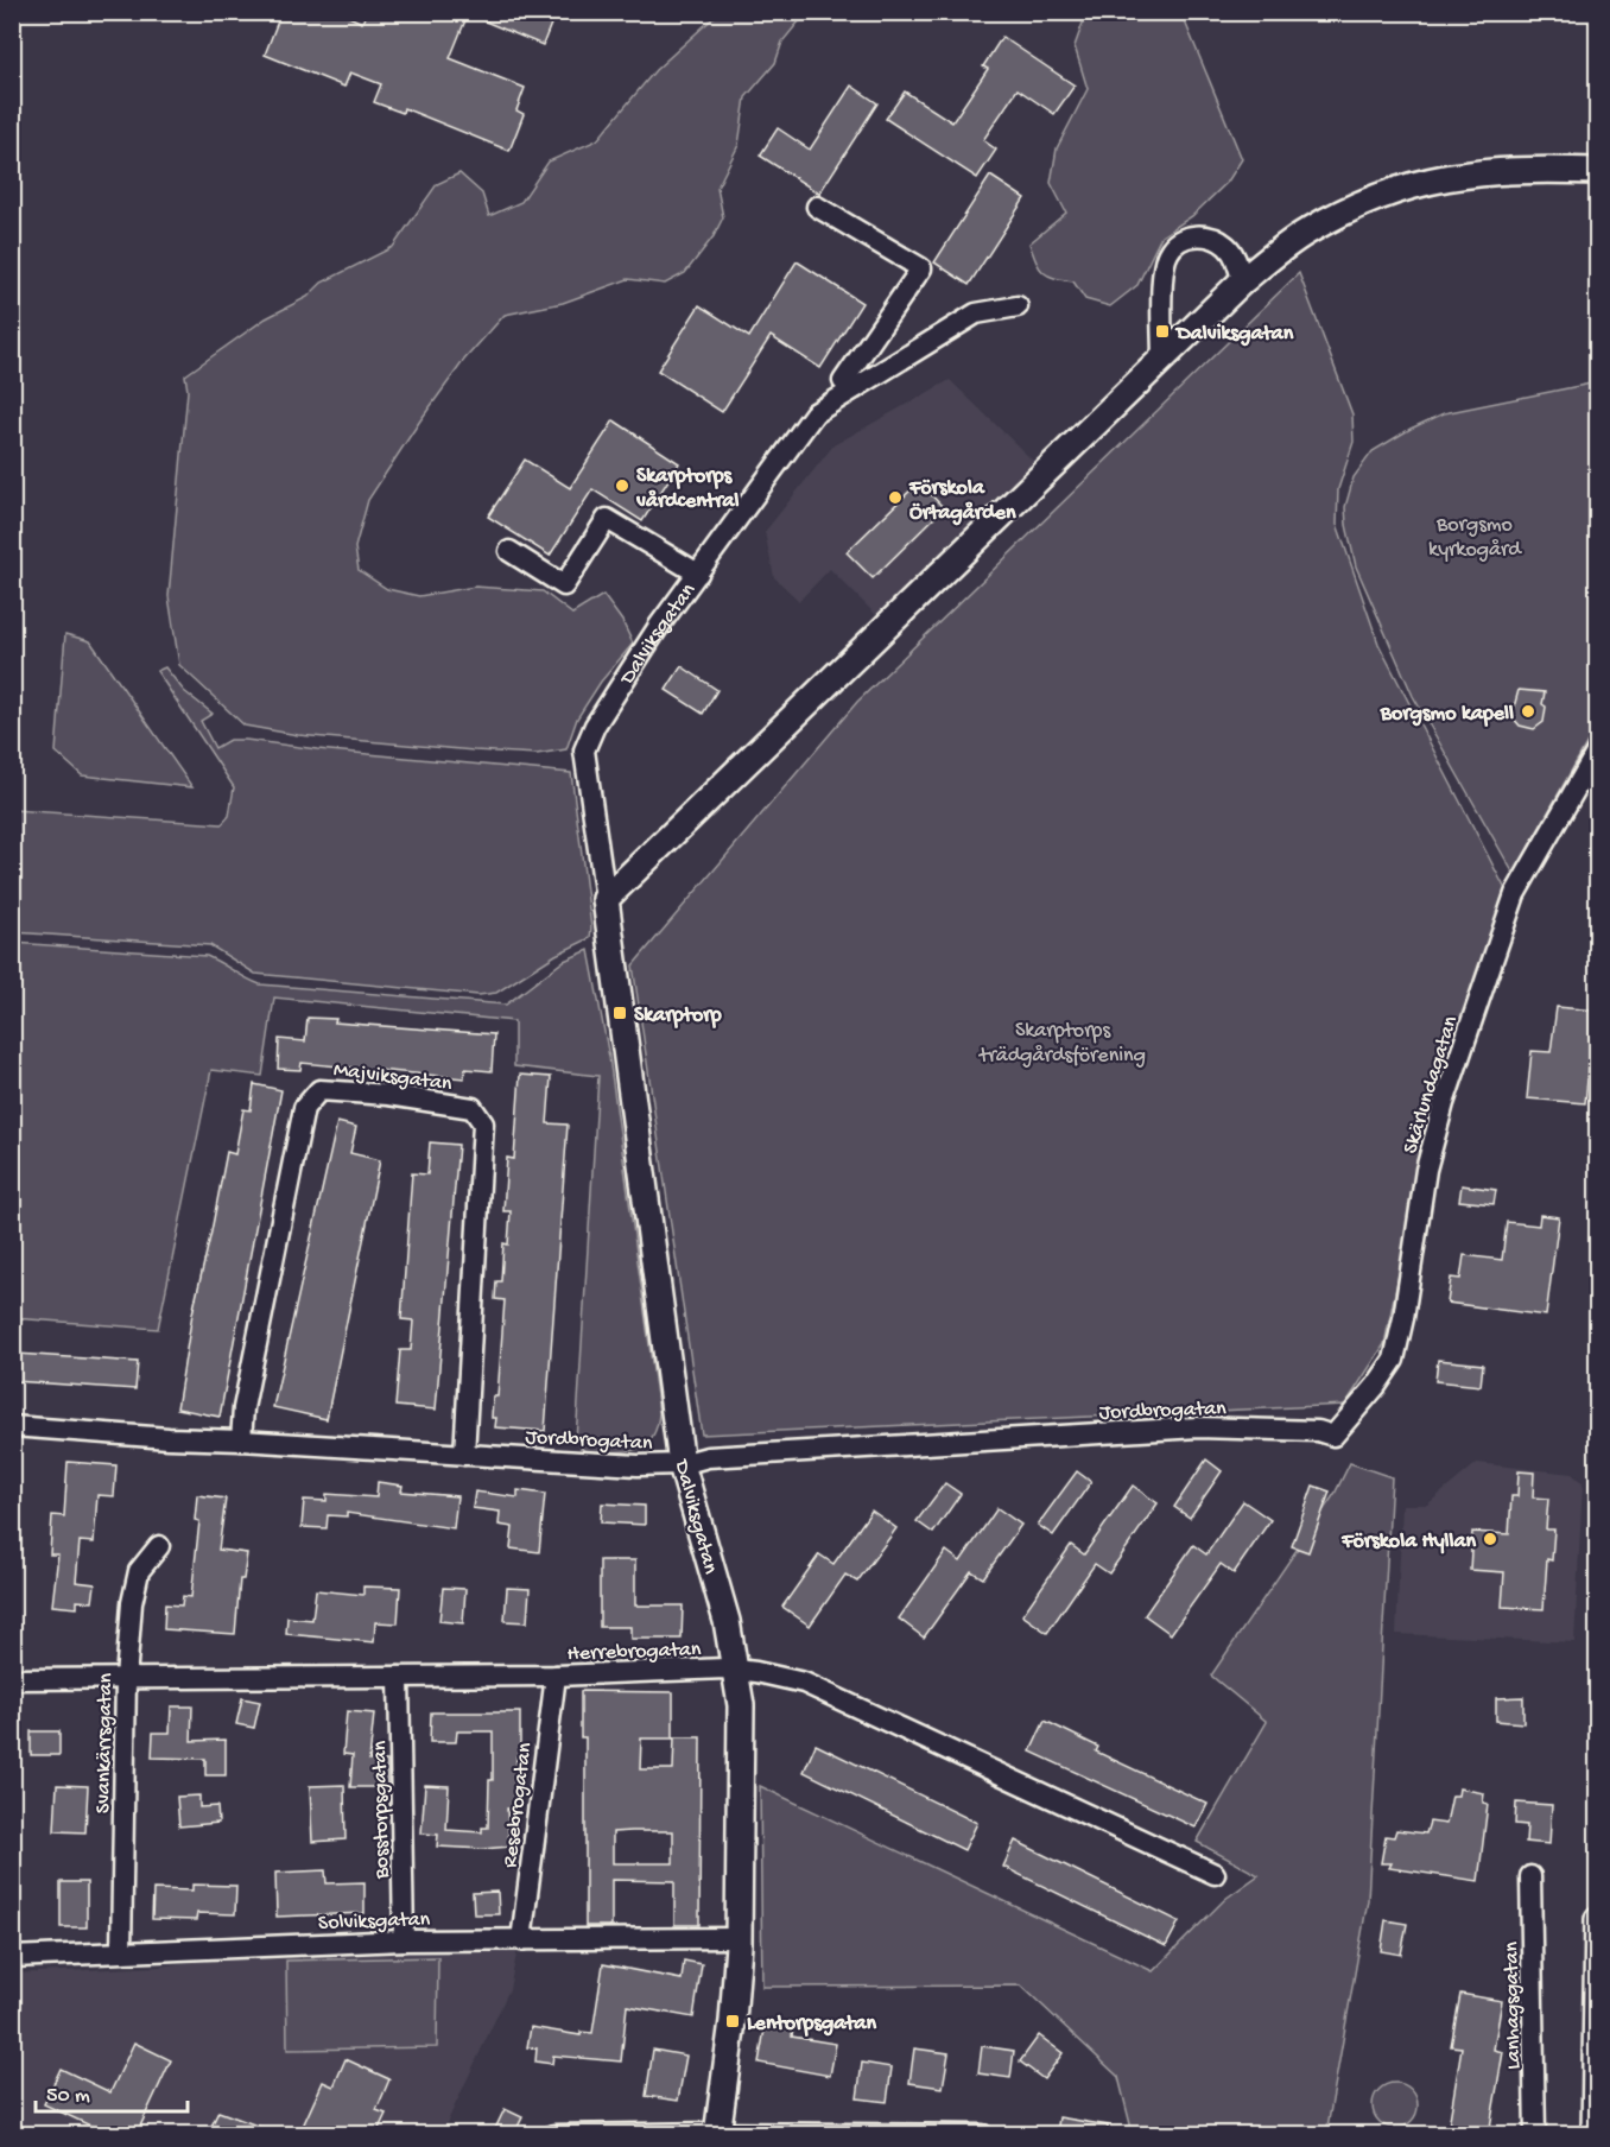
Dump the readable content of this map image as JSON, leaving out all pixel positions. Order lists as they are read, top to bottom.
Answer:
{
  "streets": {
    "street": [
      "Dalviksgatan",
      "Majviksgatan",
      "Skärlundagatan",
      "Jordbrogatan",
      "Herrebrogatan",
      "Svankärrsgatan",
      "Resebrogatan",
      "Bosstorpsgatan",
      "Solviksgatan",
      "Lanhagsgatan"
    ]
  },
  "crossings": [
    ["Dalviksgatan", "Jordbrogatan"],
    ["Dalviksgatan", "Herrebrogatan"],
    ["Dalviksgatan", "Solviksgatan"],
    ["Majviksgatan", "Jordbrogatan"],
    ["Skärlundagatan", "Jordbrogatan"],
    ["Herrebrogatan", "Svankärrsgatan"],
    ["Herrebrogatan", "Resebrogatan"],
    ["Herrebrogatan", "Bosstorpsgatan"],
    ["Svankärrsgatan", "Solviksgatan"],
    ["Resebrogatan", "Solviksgatan"],
    ["Bosstorpsgatan", "Solviksgatan"]
  ],
  "parks": ["Borgsmo kyrkogård", "Skarptorps trädgårdsförening"],
  "places": {
    "transit": ["Dalviksgatan", "Skarptorp", "Lentorpsgatan"],
    "other": [
      "Skarptorps vårdcentral",
      "Förskola Örtagården",
      "Borgsmo kapell",
      "Förskola Hyllan"
    ]
  },
  "scale_bar": "50 m"
}
